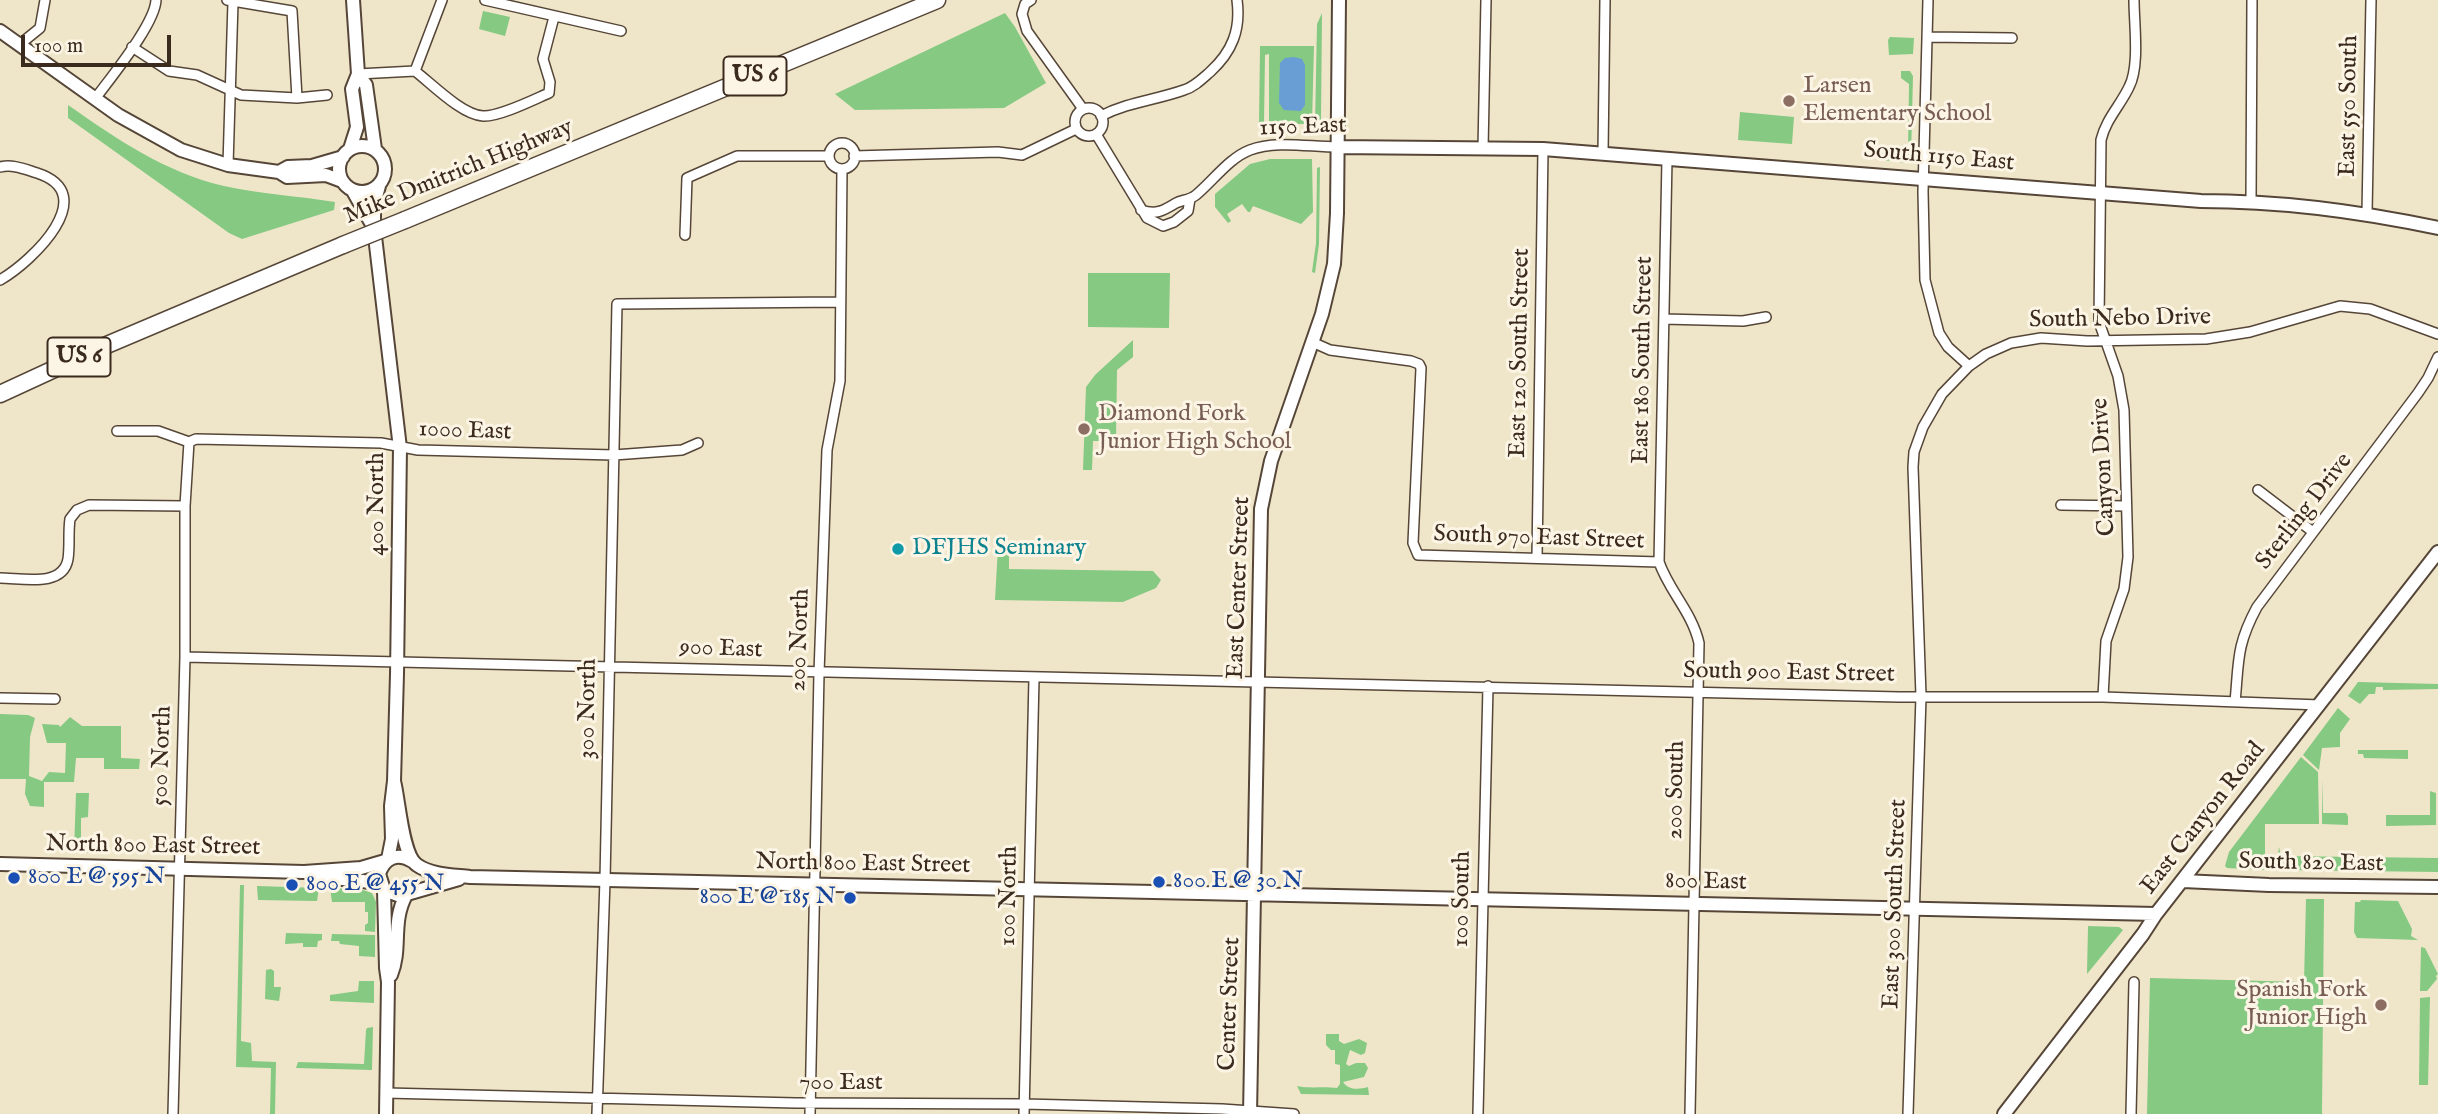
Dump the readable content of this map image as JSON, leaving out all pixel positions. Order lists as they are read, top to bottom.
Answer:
{
  "streets": {
    "highway": ["US 6", "Mike Dmitrich Highway"],
    "main road": [
      "1150 East",
      "South 1150 East",
      "400 North",
      "East Center Street",
      "East Canyon Road",
      "North 800 East Street",
      "South 820 East",
      "800 East",
      "Center Street"
    ],
    "street": [
      "East 550 South",
      "South Nebo Drive",
      "East 120 South Street",
      "East 180 South Street",
      "1000 East",
      "Canyon Drive",
      "Sterling Drive",
      "South 970 East Street",
      "200 North",
      "900 East",
      "South 900 East Street",
      "300 North",
      "500 North",
      "200 South",
      "100 North",
      "100 South",
      "East 300 South Street",
      "700 East"
    ]
  },
  "crossings": [
    ["East 550 South", "South 1150 East"],
    ["1150 East", "South 1150 East"],
    ["1150 East", "East Center Street"],
    ["South 1150 East", "East 120 South Street"],
    ["South 1150 East", "East 180 South Street"],
    ["South 1150 East", "Canyon Drive"],
    ["South Nebo Drive", "Canyon Drive"],
    ["South Nebo Drive", "South 900 East Street"],
    ["South Nebo Drive", "East 300 South Street"],
    ["East 120 South Street", "South 970 East Street"],
    ["East 180 South Street", "South 970 East Street"],
    ["East 180 South Street", "200 South"],
    ["1000 East", "400 North"],
    ["1000 East", "300 North"],
    ["1000 East", "500 North"],
    ["Canyon Drive", "South 900 East Street"],
    ["400 North", "900 East"],
    ["Sterling Drive", "South 900 East Street"],
    ["South 970 East Street", "East Center Street"],
    ["South 970 East Street", "200 South"],
    ["East Center Street", "900 East"],
    ["East Center Street", "South 900 East Street"],
    ["East Center Street", "North 800 East Street"],
    ["East Center Street", "800 East"],
    ["East Center Street", "Center Street"],
    ["200 North", "900 East"],
    ["200 North", "300 North"],
    ["200 North", "North 800 East Street"],
    ["200 North", "700 East"],
    ["900 East", "South 900 East Street"],
    ["900 East", "300 North"],
    ["900 East", "500 North"],
    ["900 East", "100 North"],
    ["South 900 East Street", "200 South"],
    ["South 900 East Street", "East Canyon Road"],
    ["South 900 East Street", "100 South"],
    ["South 900 East Street", "East 300 South Street"],
    ["300 North", "North 800 East Street"],
    ["300 North", "700 East"],
    ["500 North", "North 800 East Street"],
    ["200 South", "800 East"],
    ["East Canyon Road", "South 820 East"],
    ["East Canyon Road", "800 East"],
    ["North 800 East Street", "800 East"],
    ["North 800 East Street", "100 North"],
    ["North 800 East Street", "Center Street"],
    ["800 East", "100 South"],
    ["800 East", "East 300 South Street"],
    ["800 East", "Center Street"],
    ["100 North", "700 East"],
    ["Center Street", "700 East"]
  ],
  "places": [
    "Larsen Elementary School",
    "Diamond Fork Junior High School",
    "DFJHS Seminary",
    "800 E @ 595 N",
    "800 E @ 30 N",
    "800 E @ 455 N",
    "800 E @ 185 N",
    "Spanish Fork Junior High"
  ],
  "scale_bar": "100 m"
}
